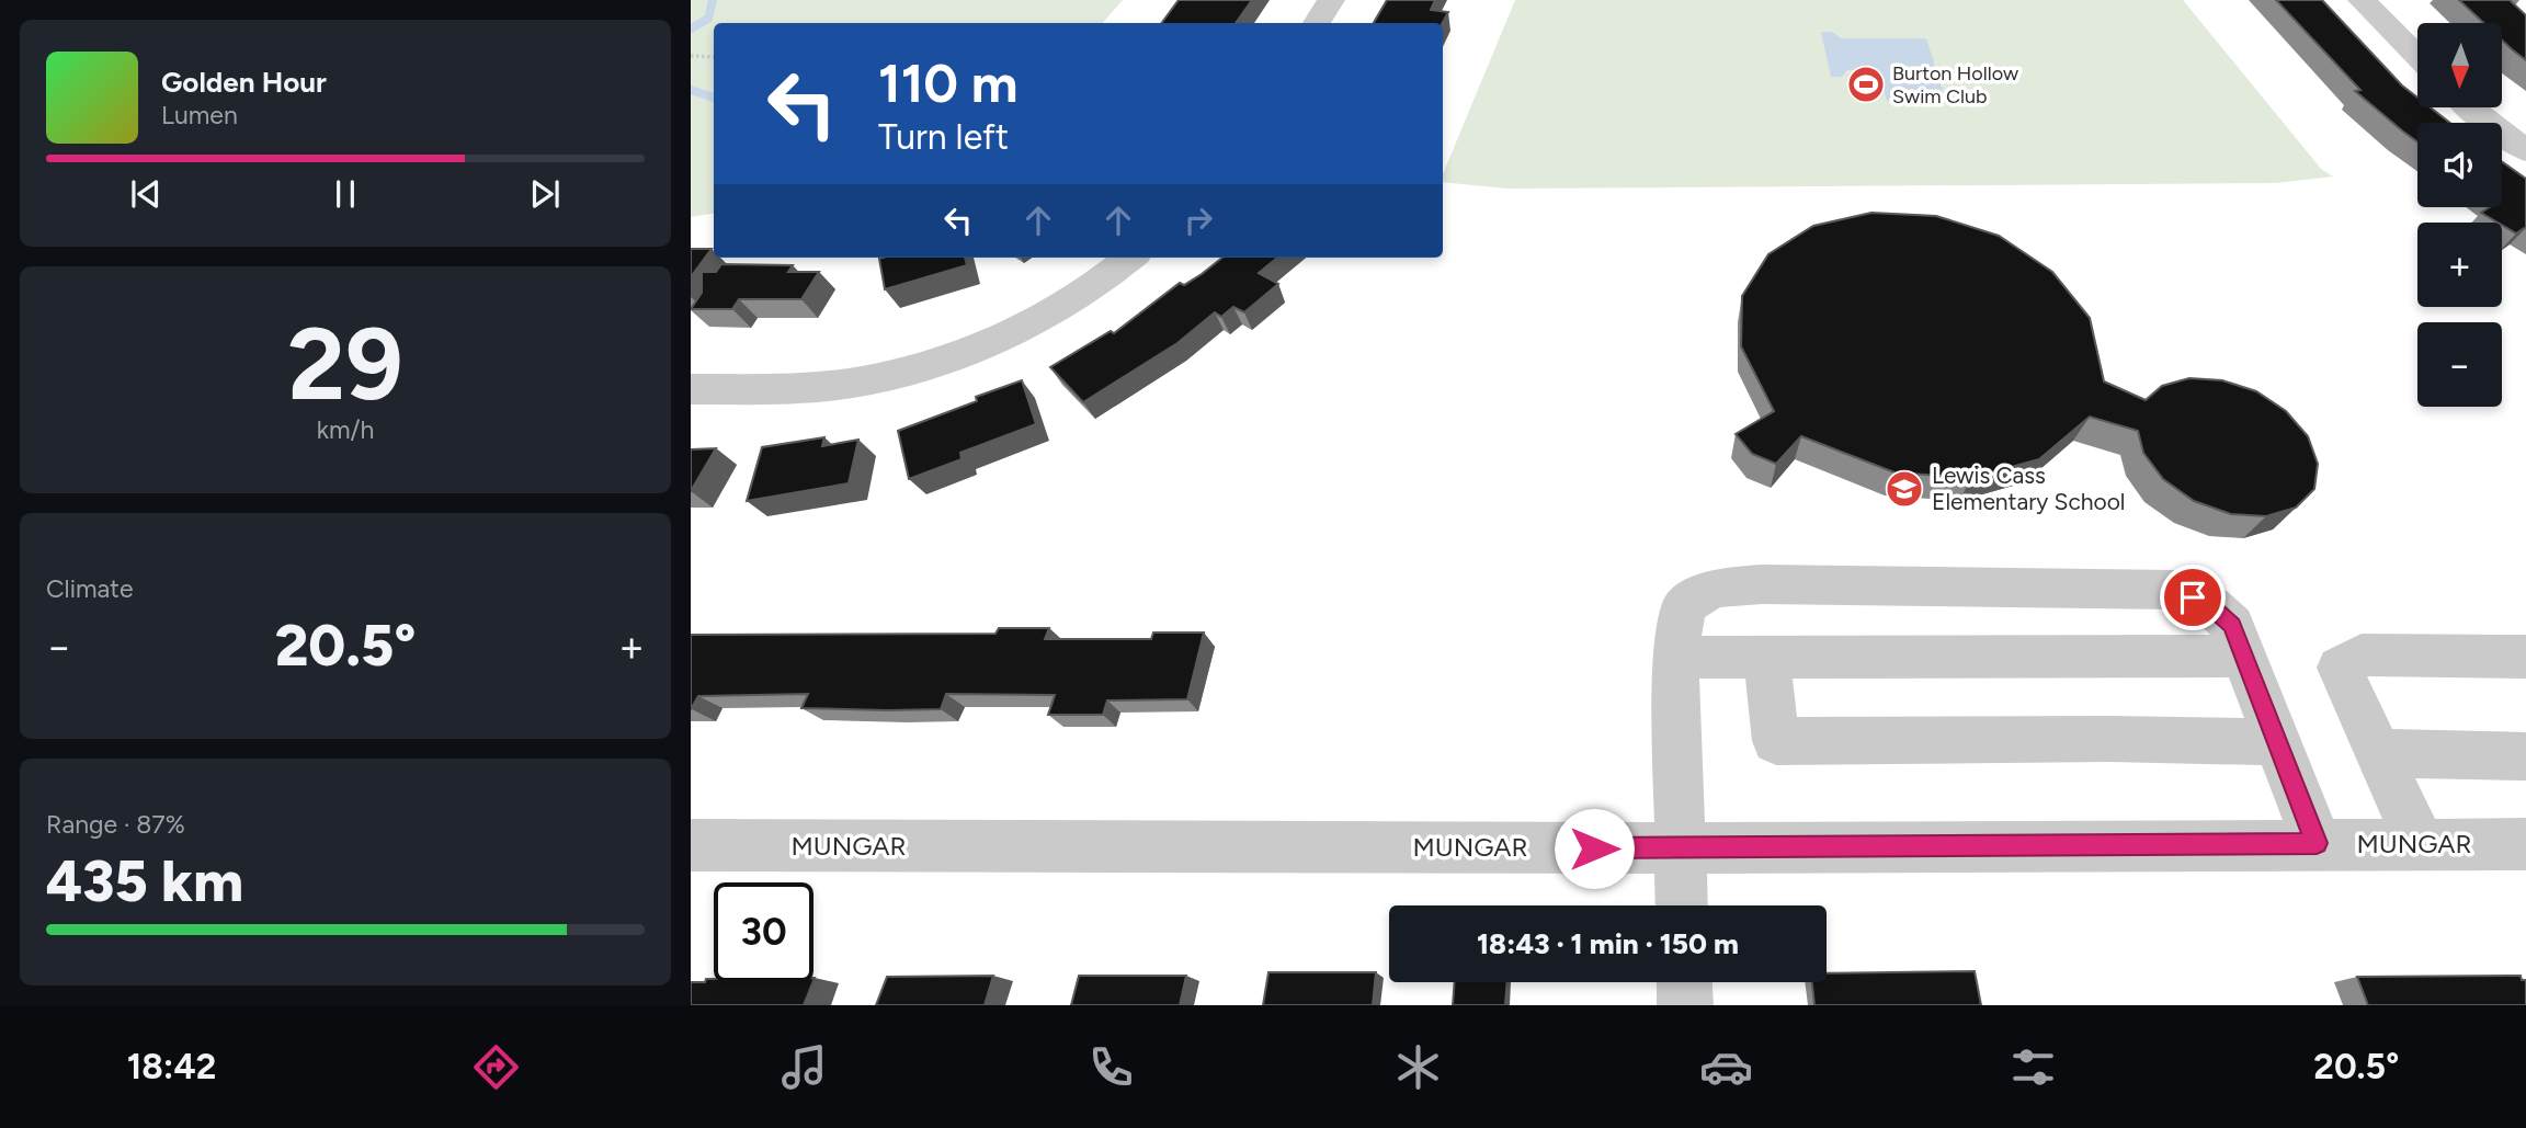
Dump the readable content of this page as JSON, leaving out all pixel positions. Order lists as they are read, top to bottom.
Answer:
{
  "streets": {
    "street": ["MUNGAR"]
  },
  "places": {
    "sports": ["Burton Hollow Swim Club"],
    "school or university": ["Lewis Cass Elementary School"]
  },
  "north": "bottom",
  "page": {
    "map_buttons": ["+", "−"],
    "turn": ["110 m", "Turn left"],
    "song": ["Golden Hour", "Lumen"],
    "tile": [
      ["29", "km/h"],
      "Climate",
      ["Range · 87%", "435 km"]
    ],
    "heat": ["−", "20.5°", "+"],
    "limit": "30",
    "trip": "18:43 · 1 min · 150 m",
    "tabs": ["18:42", "20.5°"]
  }
}
